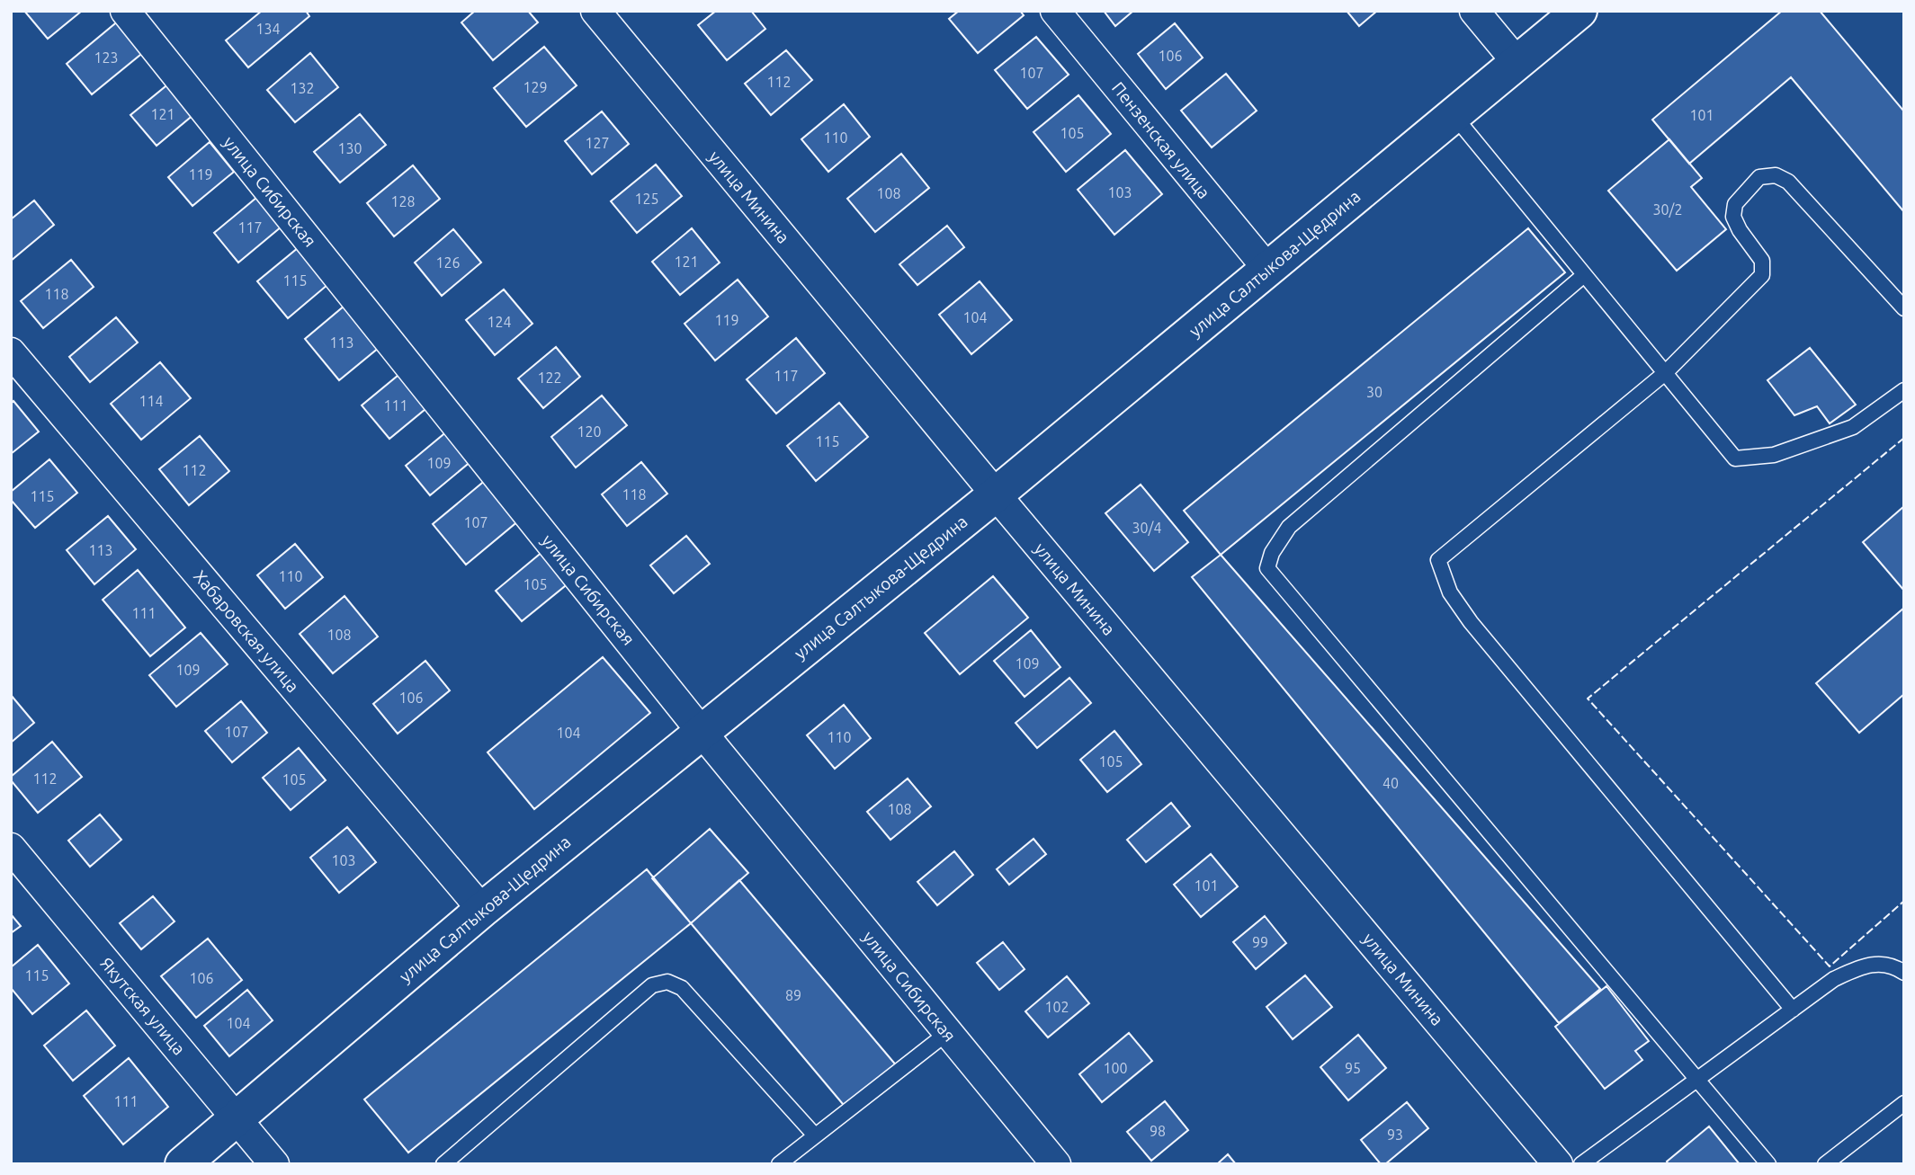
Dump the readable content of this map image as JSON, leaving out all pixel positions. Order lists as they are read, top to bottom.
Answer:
{
  "streets": {
    "street": [
      "Пензенская улица",
      "улица Сибирская",
      "улица Минина",
      "улица Салтыкова-Щедрина",
      "Хабаровская улица",
      "Якутская улица"
    ]
  },
  "crossings": [
    ["Пензенская улица", "улица Салтыкова-Щедрина"],
    ["улица Сибирская", "улица Салтыкова-Щедрина"],
    ["улица Минина", "улица Салтыкова-Щедрина"],
    ["улица Салтыкова-Щедрина", "Хабаровская улица"],
    ["улица Салтыкова-Щедрина", "Якутская улица"]
  ],
  "house_numbers": [
    "134",
    "106",
    "123",
    "107",
    "112",
    "129",
    "132",
    "121",
    "101",
    "105",
    "110",
    "127",
    "130",
    "119",
    "103",
    "108",
    "125",
    "128",
    "30/2",
    "117",
    "121",
    "126",
    "115",
    "118",
    "104",
    "119",
    "124",
    "113",
    "117",
    "122",
    "30",
    "114",
    "111",
    "120",
    "115",
    "109",
    "112",
    "118",
    "115",
    "107",
    "30/4",
    "113",
    "110",
    "105",
    "111",
    "108",
    "109",
    "109",
    "106",
    "107",
    "104",
    "110",
    "105",
    "112",
    "105",
    "40",
    "108",
    "103",
    "101",
    "99",
    "115",
    "106",
    "89",
    "102",
    "104",
    "100",
    "95",
    "111",
    "98",
    "93"
  ]
}
